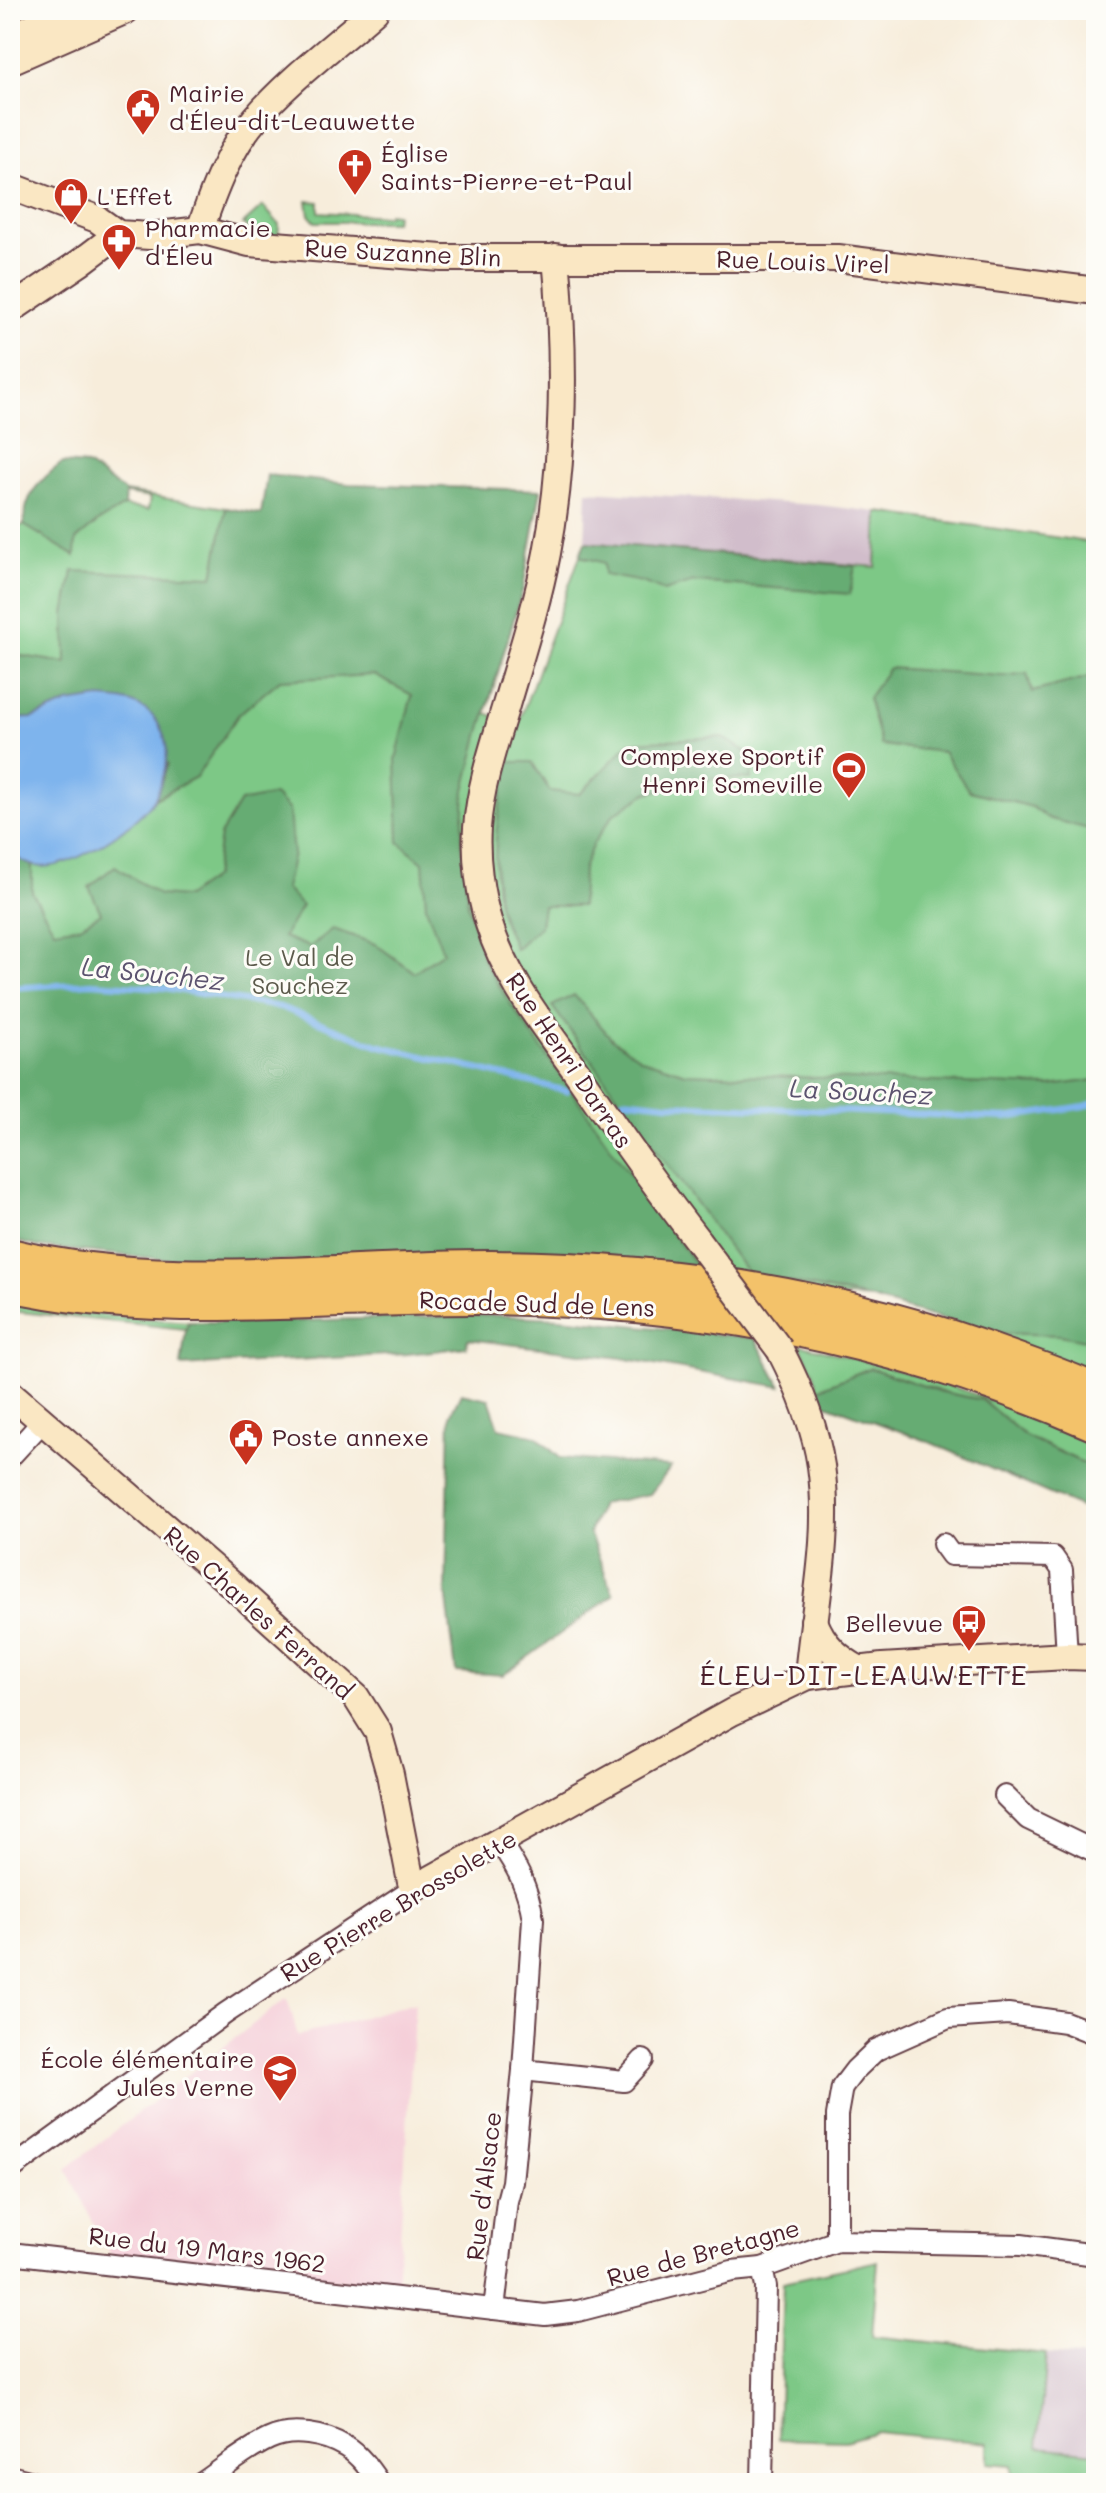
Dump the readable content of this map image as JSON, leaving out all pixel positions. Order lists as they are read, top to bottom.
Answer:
{
  "streets": {
    "highway": ["Rocade Sud de Lens"],
    "street": [
      "Rue Suzanne Blin",
      "Rue Louis Virel",
      "Rue Henri Darras",
      "Rue Charles Ferrand",
      "Rue Pierre Brossolette",
      "Rue d'Alsace",
      "Rue du 19 Mars 1962",
      "Rue de Bretagne"
    ]
  },
  "crossings": [
    ["Rue Suzanne Blin", "Rue Louis Virel"],
    ["Rue Suzanne Blin", "Rue Henri Darras"],
    ["Rue Louis Virel", "Rue Henri Darras"],
    ["Rue Henri Darras", "Rue Pierre Brossolette"],
    ["Rue Charles Ferrand", "Rue Pierre Brossolette"],
    ["Rue Pierre Brossolette", "Rue d'Alsace"],
    ["Rue d'Alsace", "Rue de Bretagne"],
    ["Rue du 19 Mars 1962", "Rue de Bretagne"]
  ],
  "districts": ["ÉLEU-DIT-LEAUWETTE"],
  "water": ["La Souchez"],
  "parks": ["Le Val de Souchez"],
  "places": {
    "public building": ["Mairie d'Éleu-dit-Leauwette", "Poste annexe"],
    "church": ["Église Saints-Pierre-et-Paul"],
    "shop": ["L'Effet"],
    "pharmacy": ["Pharmacie d'Éleu"],
    "sports": ["Complexe Sportif Henri Someville"],
    "bus stop": ["Bellevue"],
    "school or university": ["École élémentaire Jules Verne"]
  }
}
